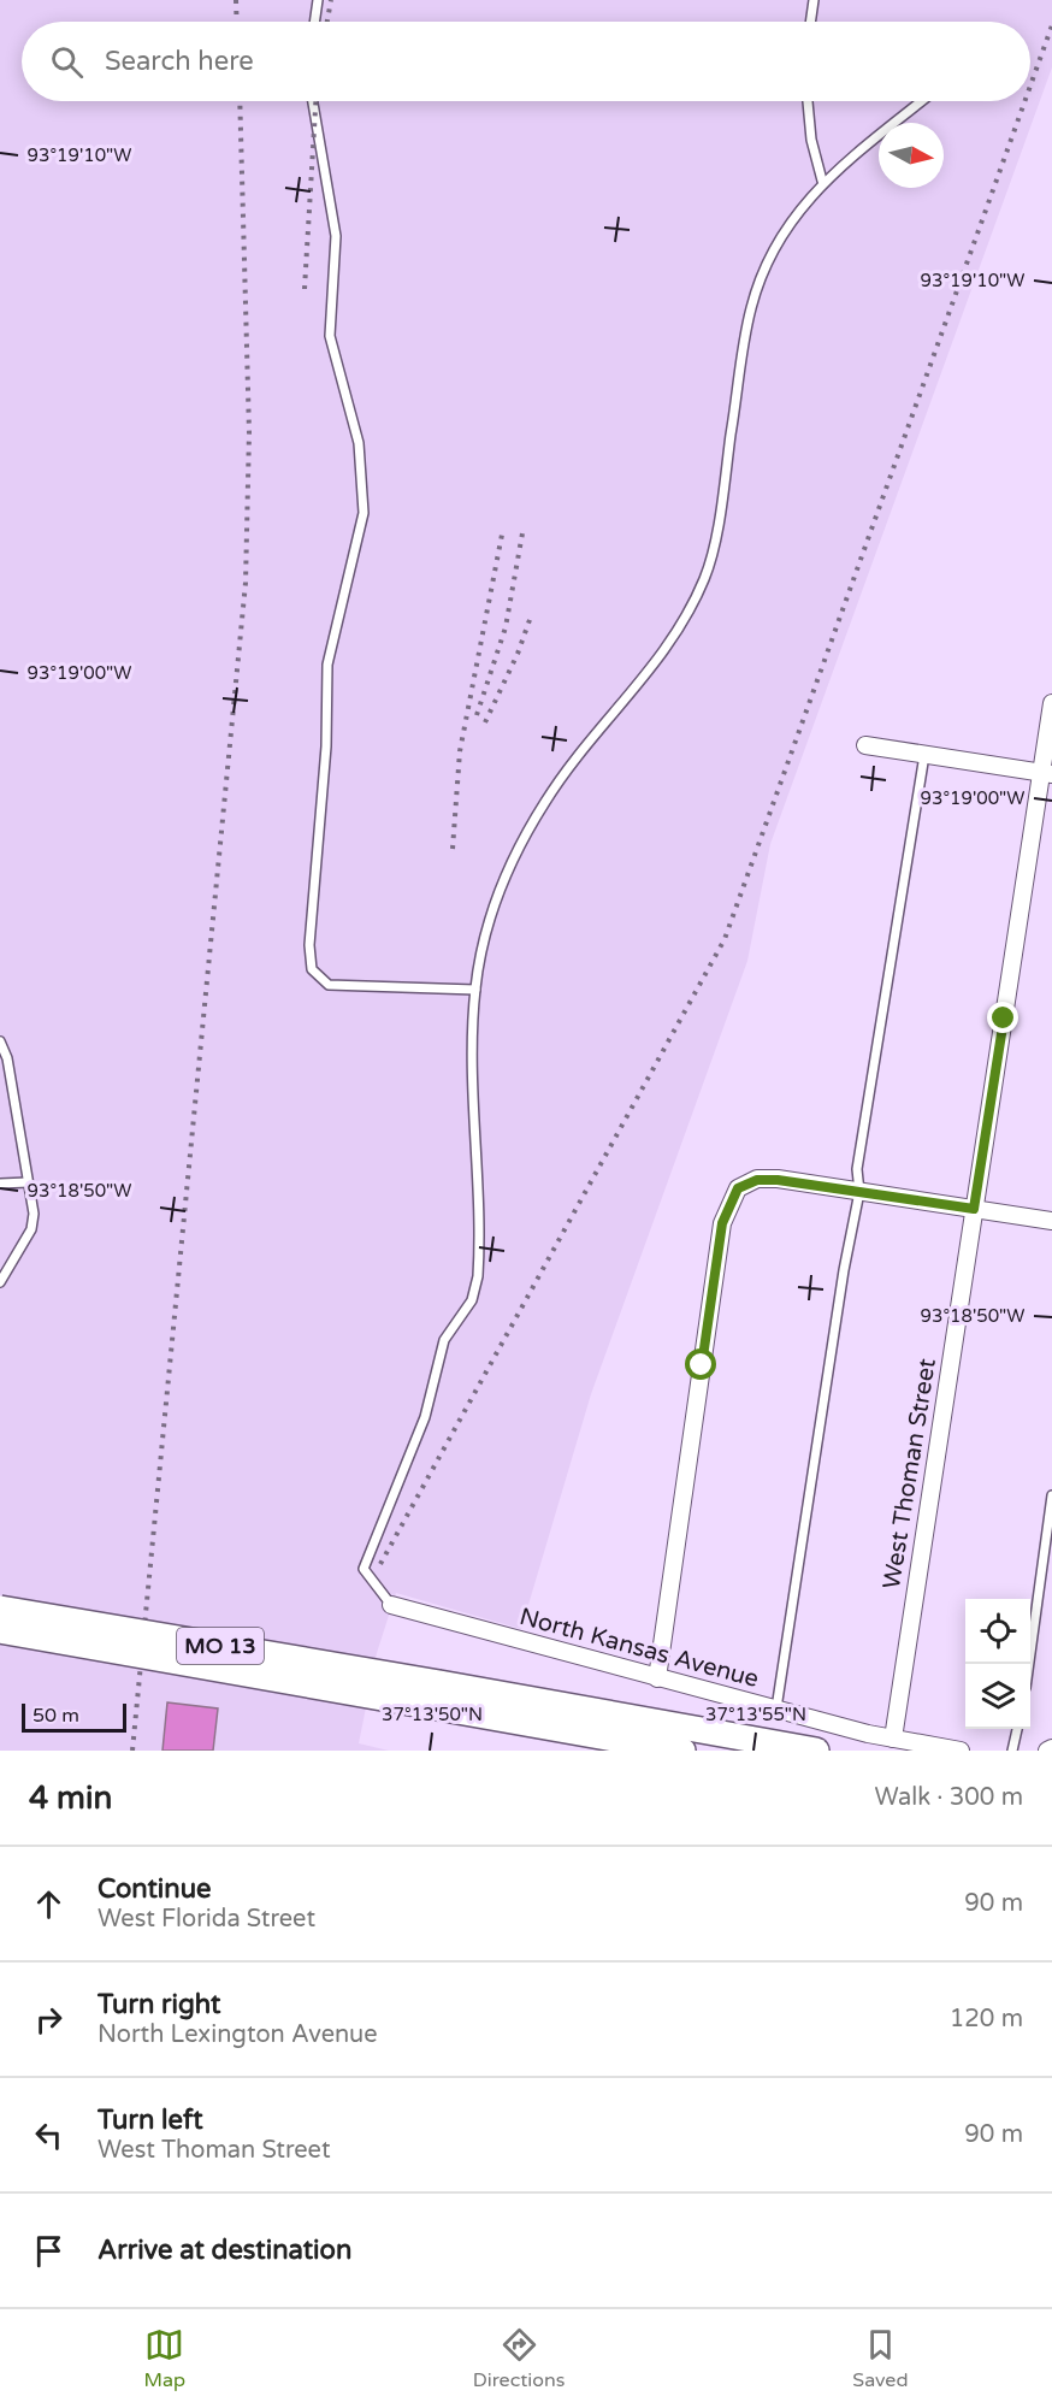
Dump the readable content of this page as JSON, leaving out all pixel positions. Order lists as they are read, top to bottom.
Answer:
{
  "streets": {
    "main road": ["MO 13"],
    "street": ["West Thoman Street", "North Kansas Avenue"]
  },
  "crossings": [
    ["West Thoman Street", "North Kansas Avenue"]
  ],
  "scale_bar": "50 m",
  "north": "right",
  "page": {
    "search": "Search here",
    "scale": "50 m",
    "heading": ["4 min", "Walk · 300 m"],
    "list": [
      ["Continue", "West Florida Street", "90 m"],
      ["Turn right", "North Lexington Avenue", "120 m"],
      ["Turn left", "West Thoman Street", "90 m"],
      "Arrive at destination"
    ],
    "nav": ["Map", "Directions", "Saved"]
  },
  "coordinates": [
    "93°19'10\"W",
    "93°19'00\"W",
    "93°18'50\"W",
    "37°13'50\"N",
    "37°13'55\"N"
  ]
}
